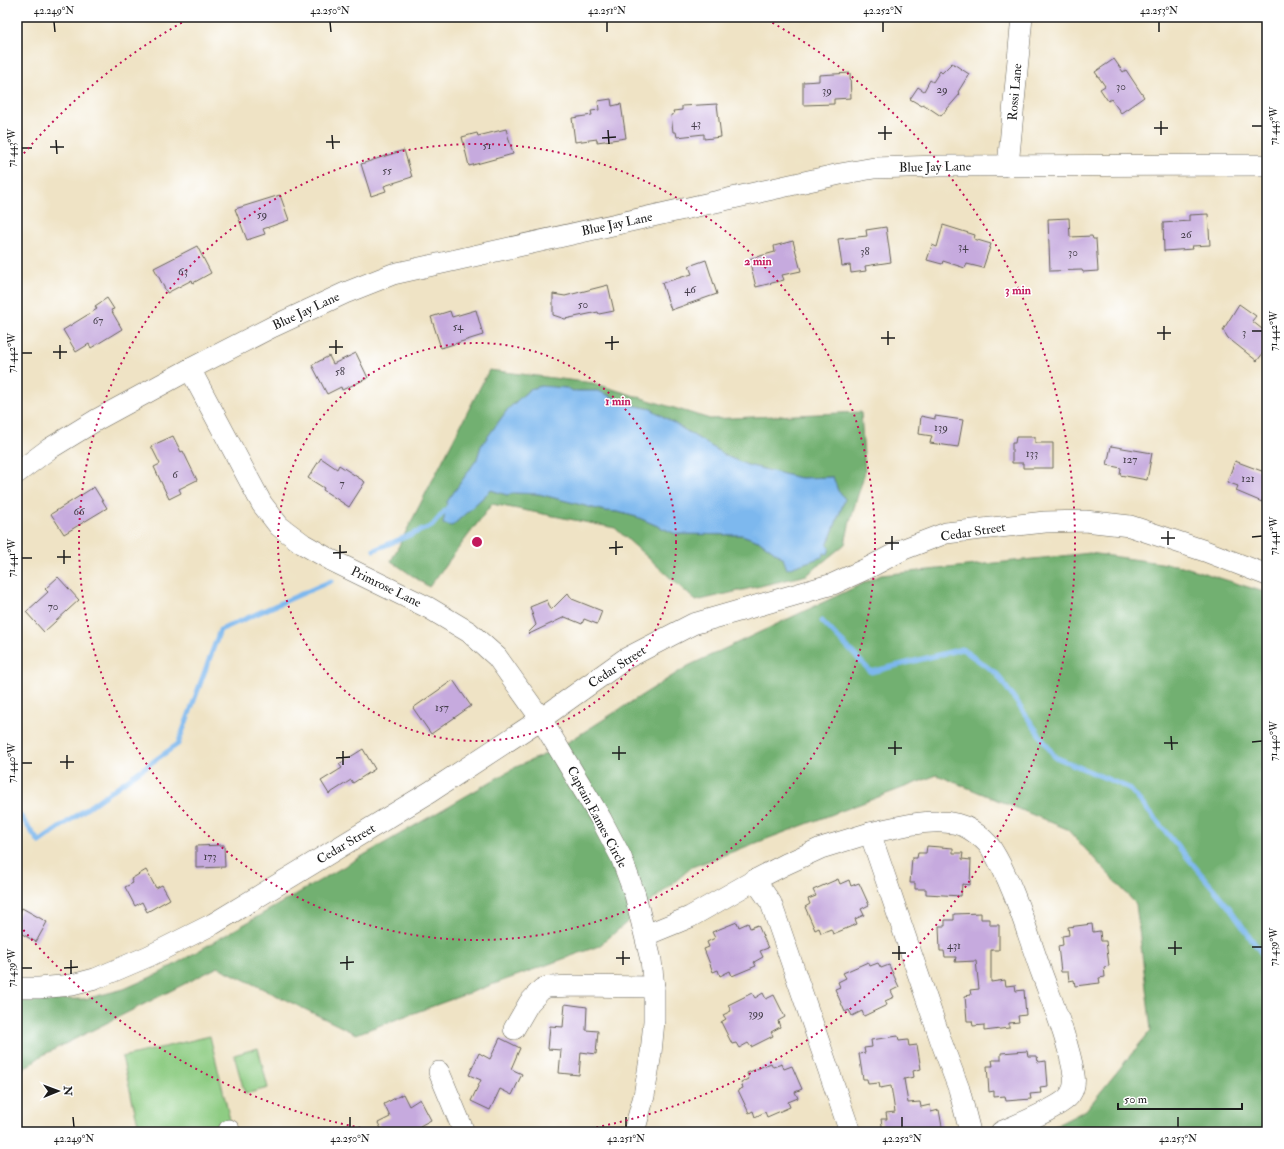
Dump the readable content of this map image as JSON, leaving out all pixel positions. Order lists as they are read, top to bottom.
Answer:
{
  "streets": {
    "street": [
      "Rossi Lane",
      "Blue Jay Lane",
      "Cedar Street",
      "Primrose Lane",
      "Captain Eames Circle"
    ]
  },
  "crossings": [
    ["Rossi Lane", "Blue Jay Lane"],
    ["Blue Jay Lane", "Primrose Lane"],
    ["Cedar Street", "Primrose Lane"],
    ["Cedar Street", "Captain Eames Circle"],
    ["Primrose Lane", "Captain Eames Circle"]
  ],
  "house_numbers": [
    "30",
    "29",
    "39",
    "43",
    "51",
    "55",
    "59",
    "26",
    "34",
    "38",
    "30",
    "63",
    "46",
    "50",
    "67",
    "54",
    "3",
    "58",
    "139",
    "133",
    "127",
    "6",
    "121",
    "7",
    "66",
    "70",
    "157",
    "173",
    "431",
    "399"
  ],
  "scale_bar": "50 m",
  "north": "right",
  "coordinates": [
    "42.249°N",
    "42.250°N",
    "42.251°N",
    "42.252°N",
    "42.253°N",
    "71.443°W",
    "71.442°W",
    "71.441°W",
    "71.440°W",
    "71.439°W"
  ],
  "rings": ["2 min", "3 min", "1 min"]
}
